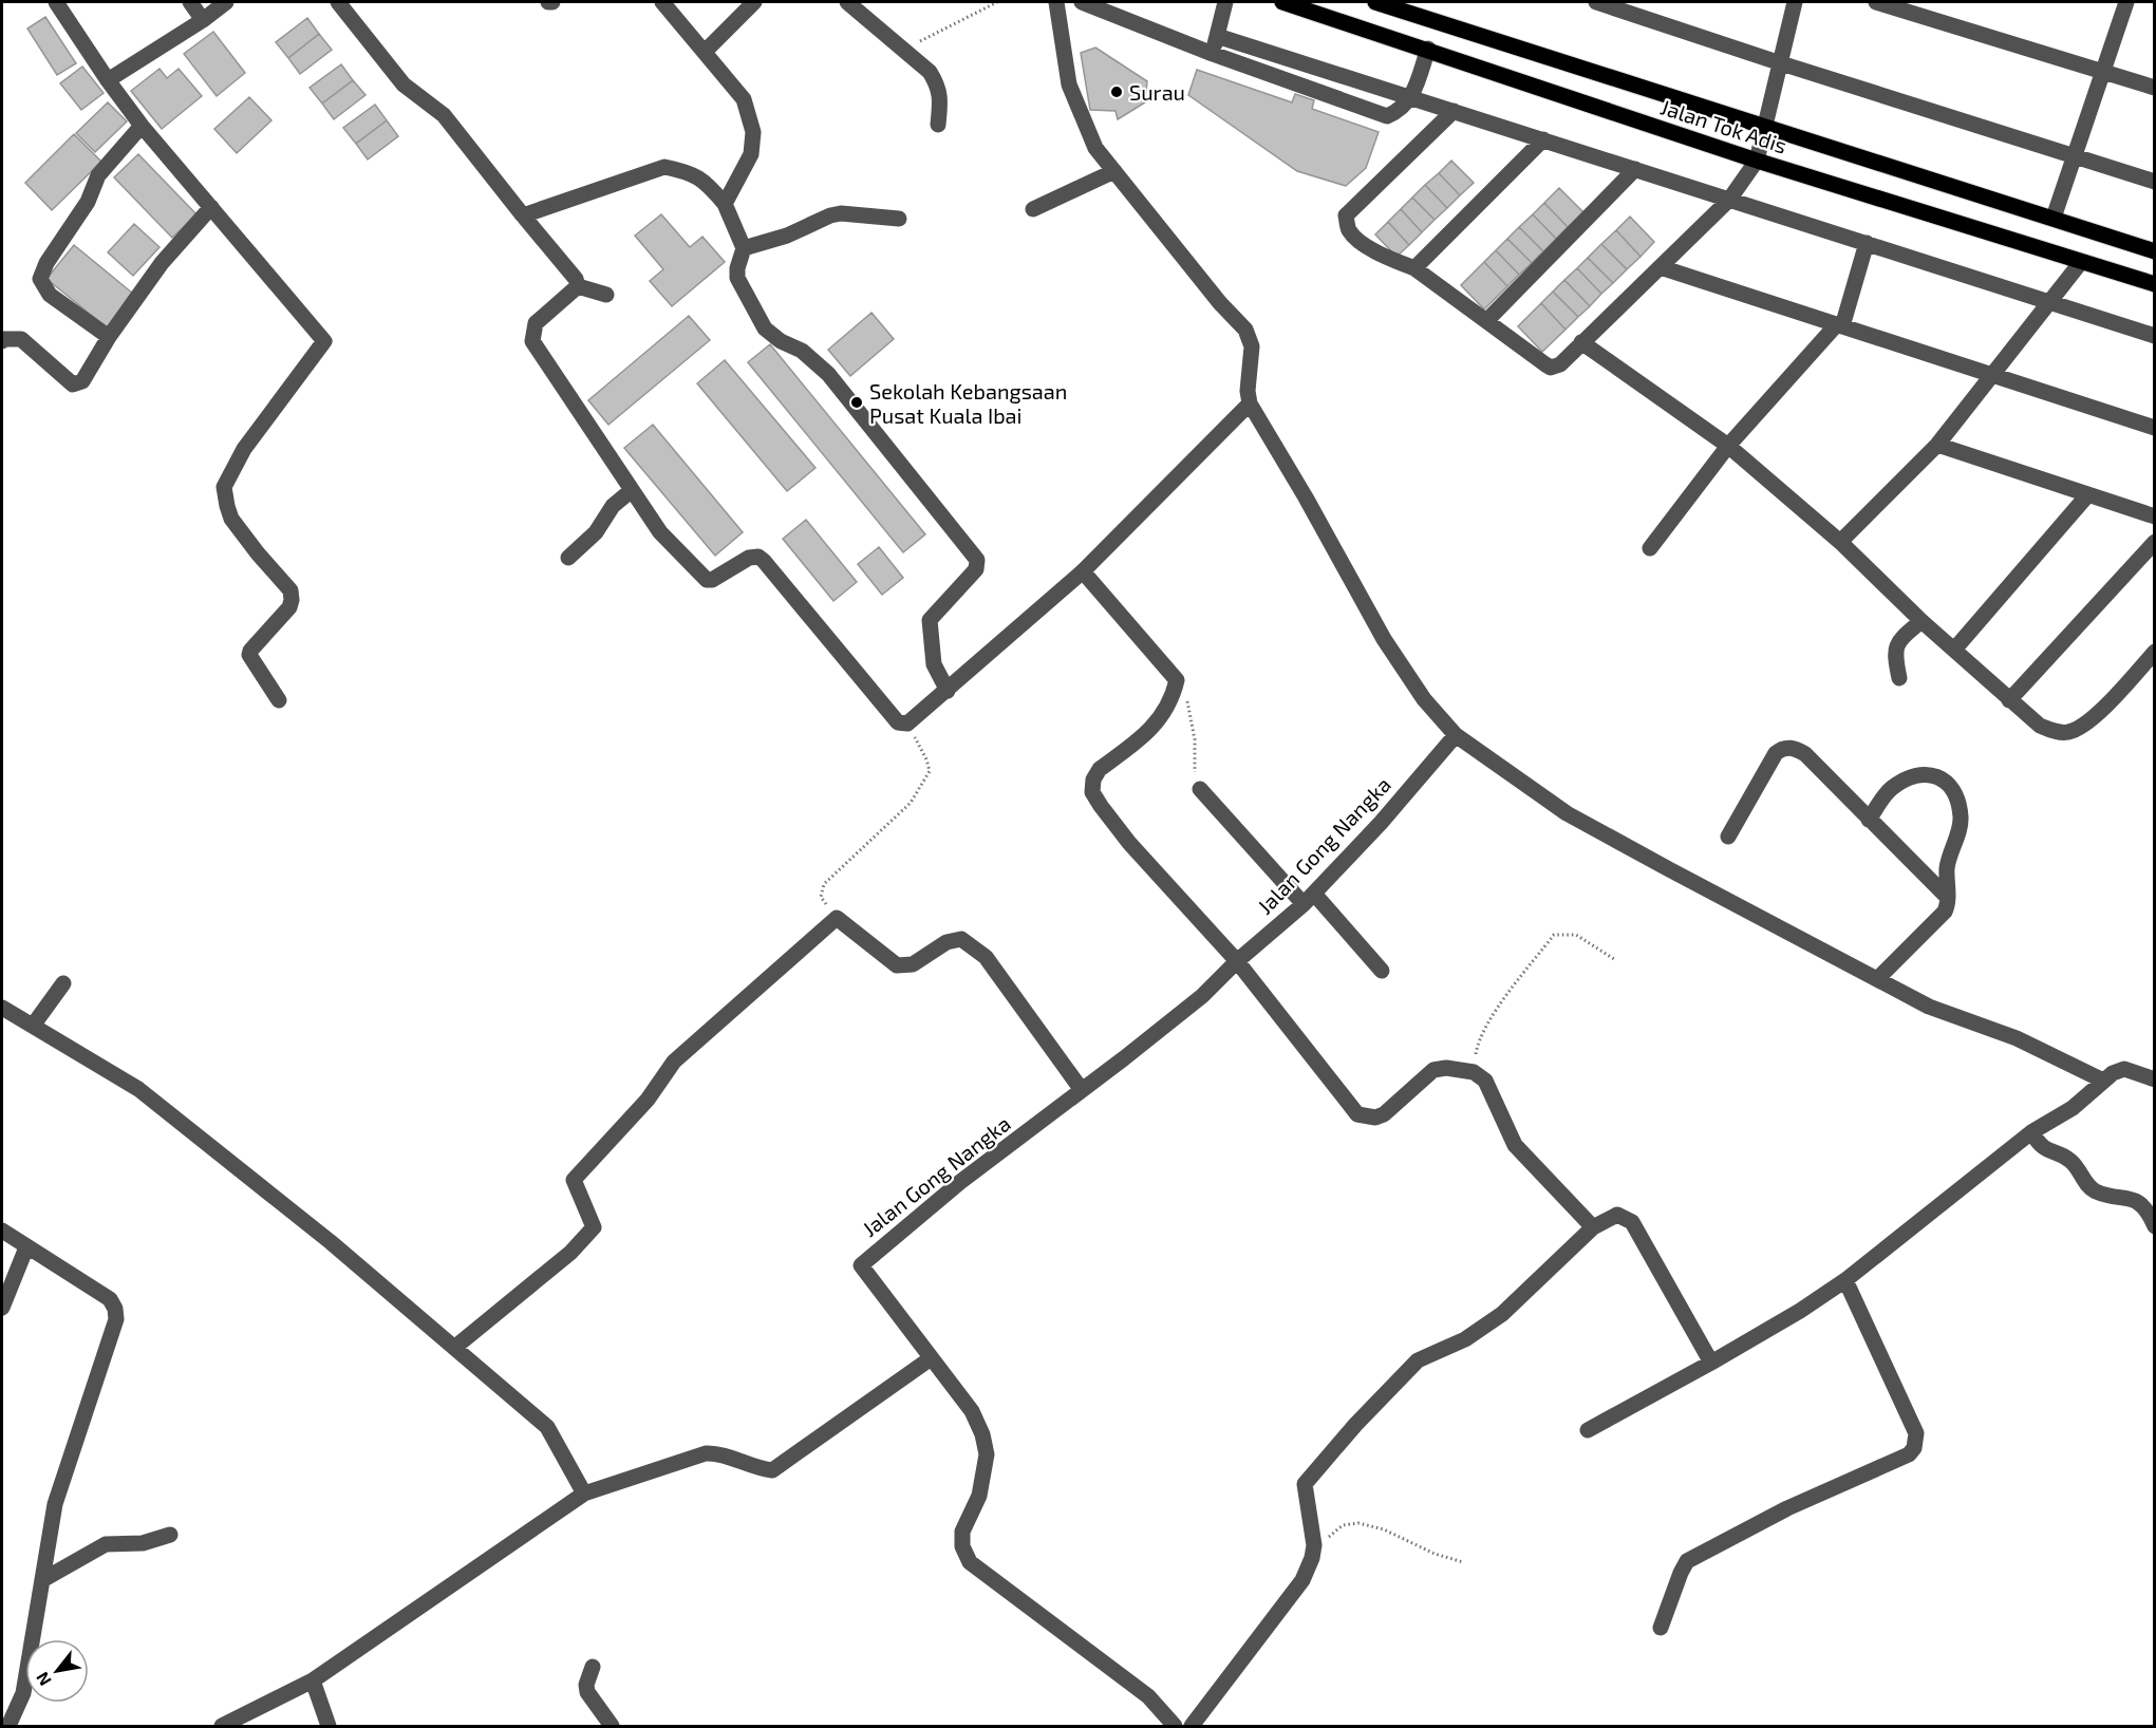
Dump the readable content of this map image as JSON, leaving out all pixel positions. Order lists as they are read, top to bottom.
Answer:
{
  "streets": {
    "main road": ["Jalan Tok Adis"],
    "street": ["Jalan Gong Nangka"]
  },
  "places": ["Surau", "Sekolah Kebangsaan Pusat Kuala Ibai"],
  "north": "bottom left"
}
